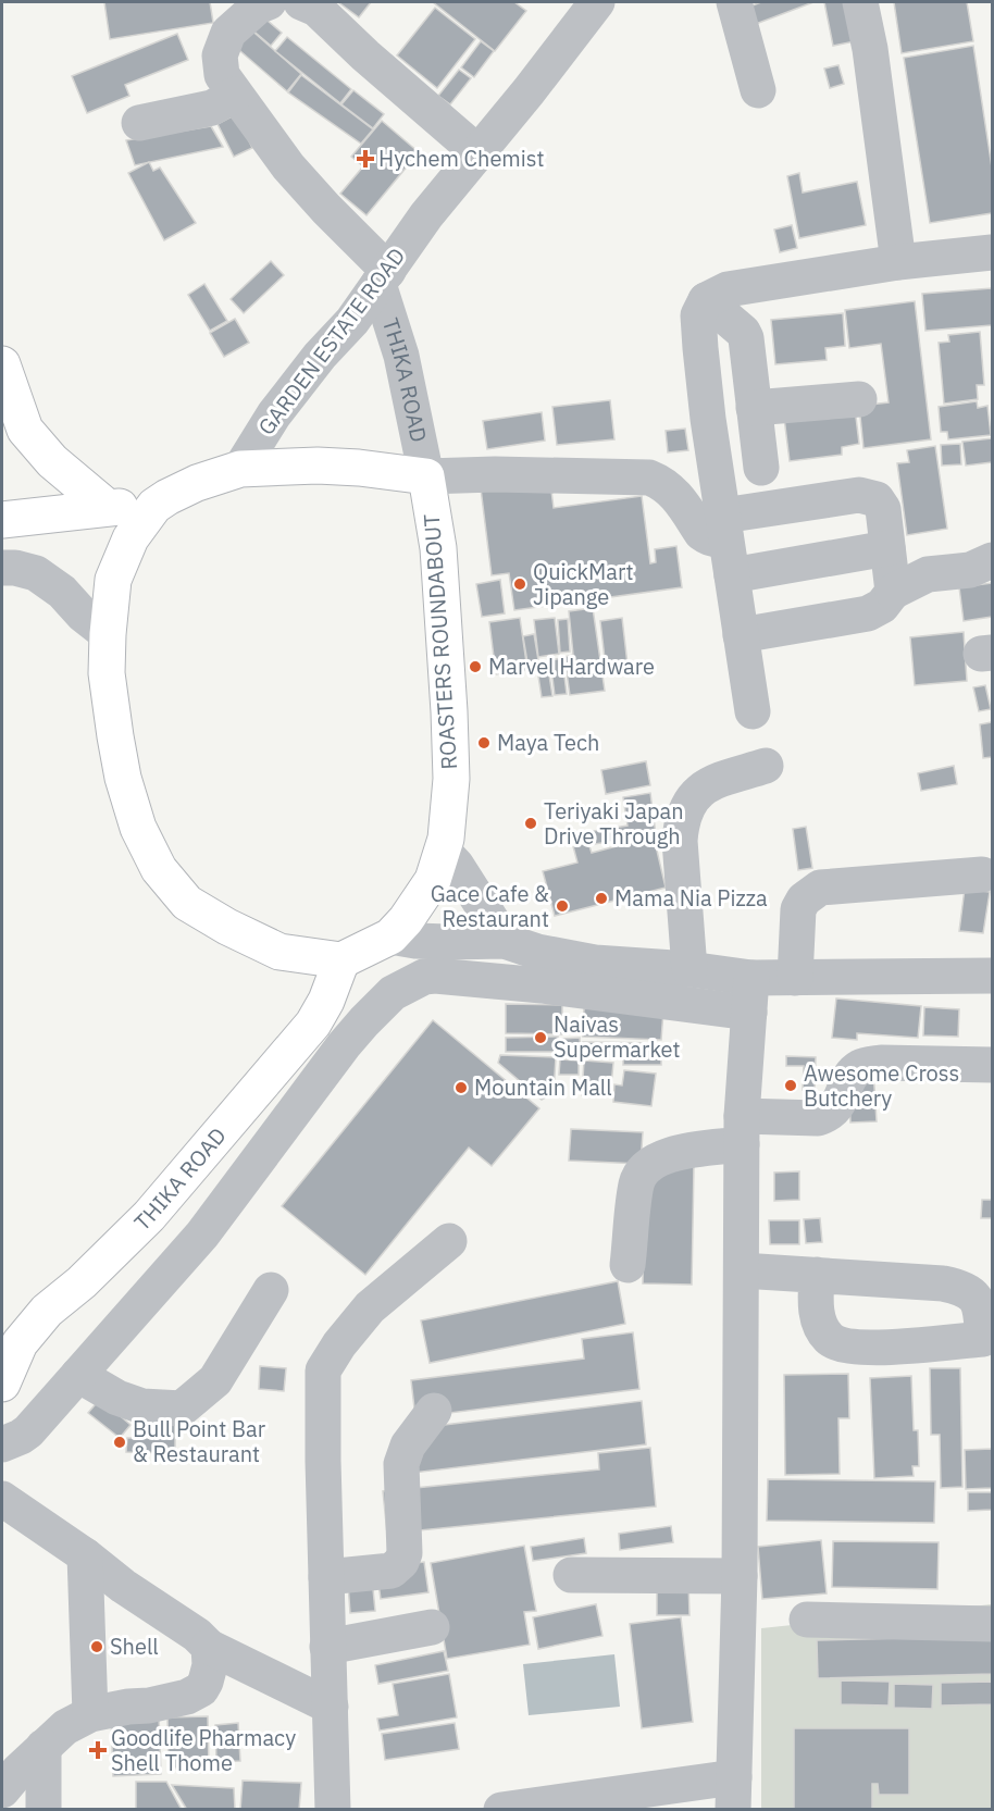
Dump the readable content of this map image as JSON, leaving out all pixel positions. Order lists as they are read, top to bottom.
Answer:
{
  "streets": {
    "main road": ["THIKA ROAD", "ROASTERS ROUNDABOUT"],
    "street": ["GARDEN ESTATE ROAD"]
  },
  "crossings": [
    ["GARDEN ESTATE ROAD", "THIKA ROAD"],
    ["THIKA ROAD", "ROASTERS ROUNDABOUT"]
  ],
  "places": {
    "health": ["Hychem Chemist", "Goodlife Pharmacy Shell Thome"],
    "other": [
      "QuickMart Jipange",
      "Marvel Hardware",
      "Maya Tech",
      "Teriyaki Japan Drive Through",
      "Mama Nia Pizza",
      "Gace Cafe & Restaurant",
      "Naivas Supermarket",
      "Awesome Cross Butchery",
      "Mountain Mall",
      "Bull Point Bar & Restaurant",
      "Shell"
    ]
  }
}
